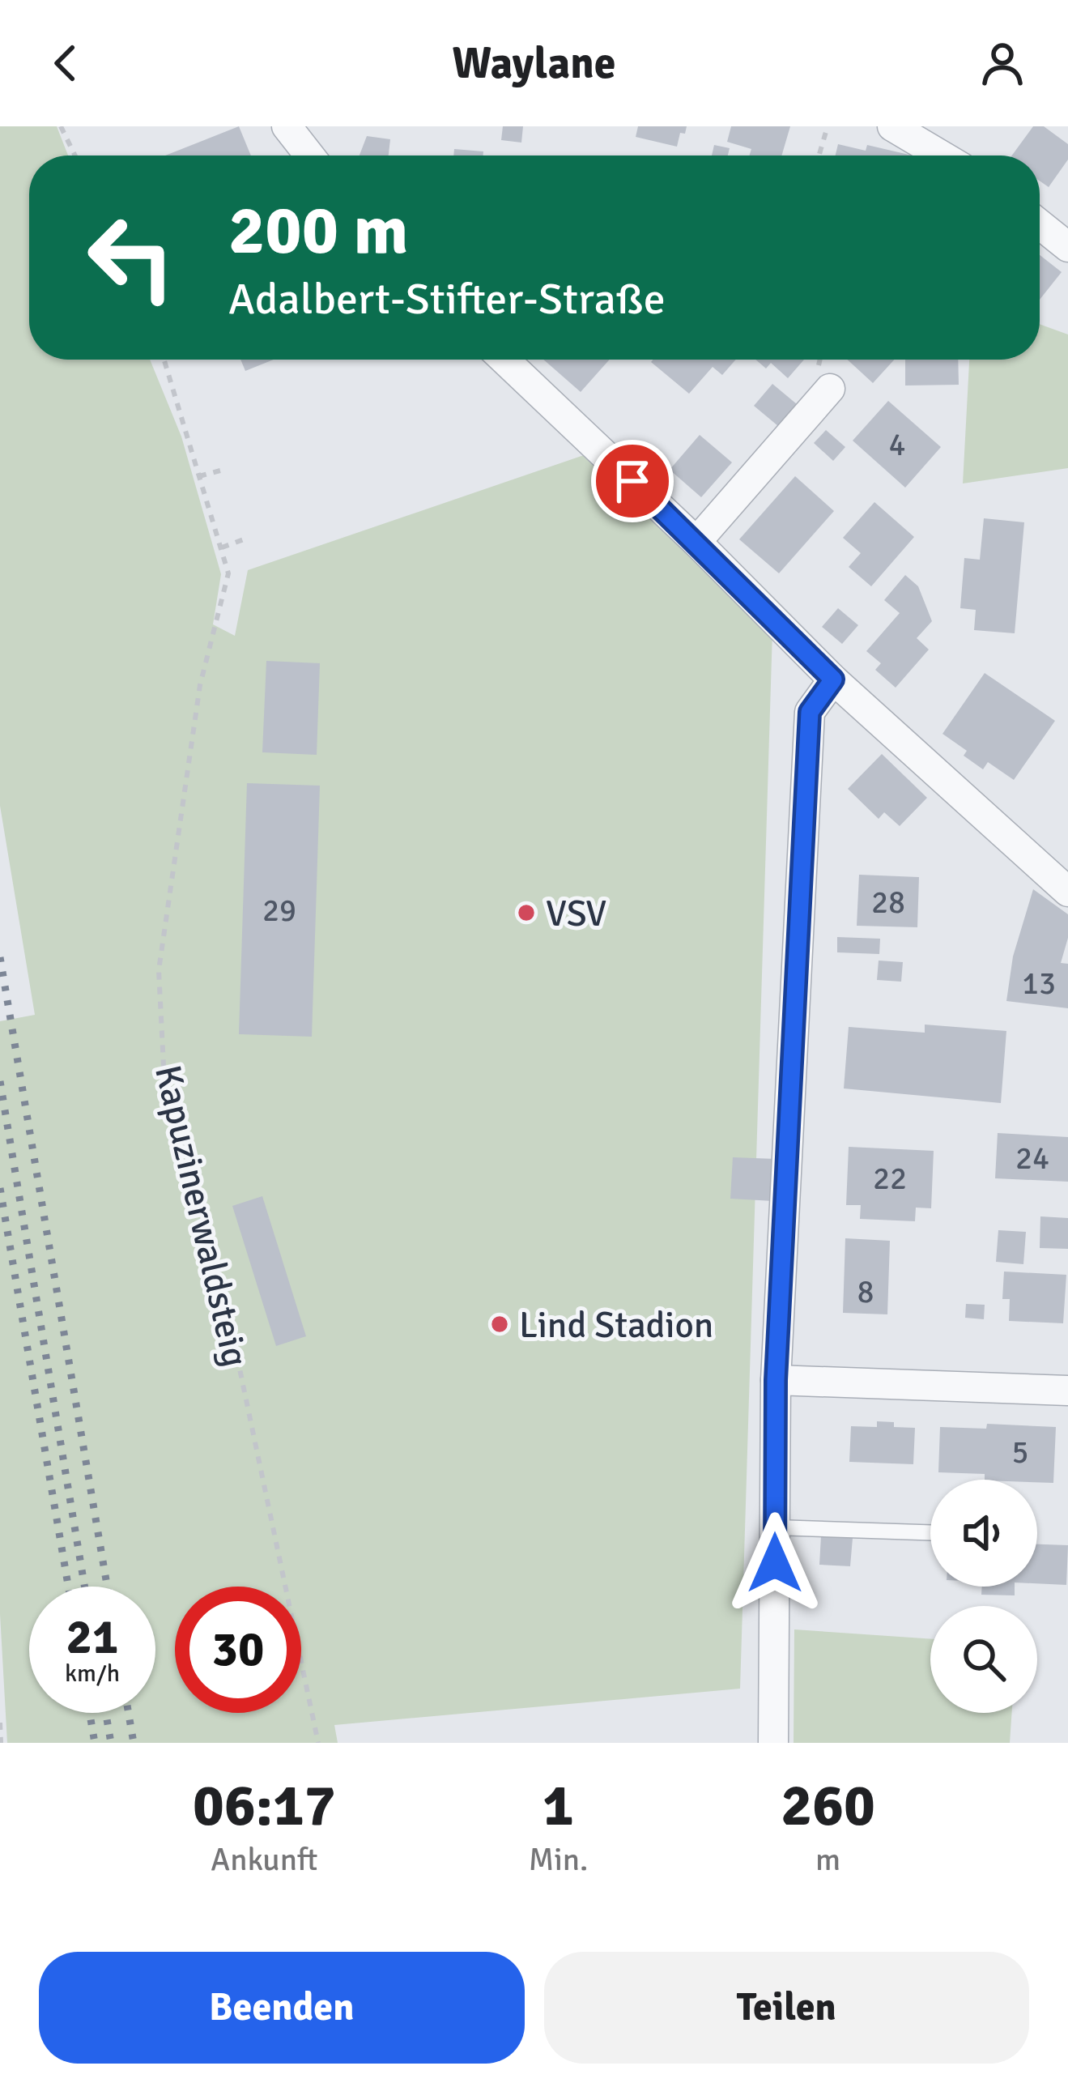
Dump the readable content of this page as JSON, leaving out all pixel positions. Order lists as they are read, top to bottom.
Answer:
{
  "streets": {
    "path": ["Kapuzinerwaldsteig"]
  },
  "places": ["VSV", "Lind Stadion"],
  "house_numbers": [
    "4",
    "28",
    "29",
    "13",
    "24",
    "22",
    "8",
    "5"
  ],
  "page": {
    "header": "Waylane",
    "turn": ["200 m", "Adalbert-Stifter-Straße"],
    "speed": "21 km/h",
    "limit": "30",
    "eta": [
      "06:17",
      "Ankunft",
      "1",
      "Min.",
      "260",
      "m"
    ],
    "buttons": ["Beenden", "Teilen"]
  }
}
